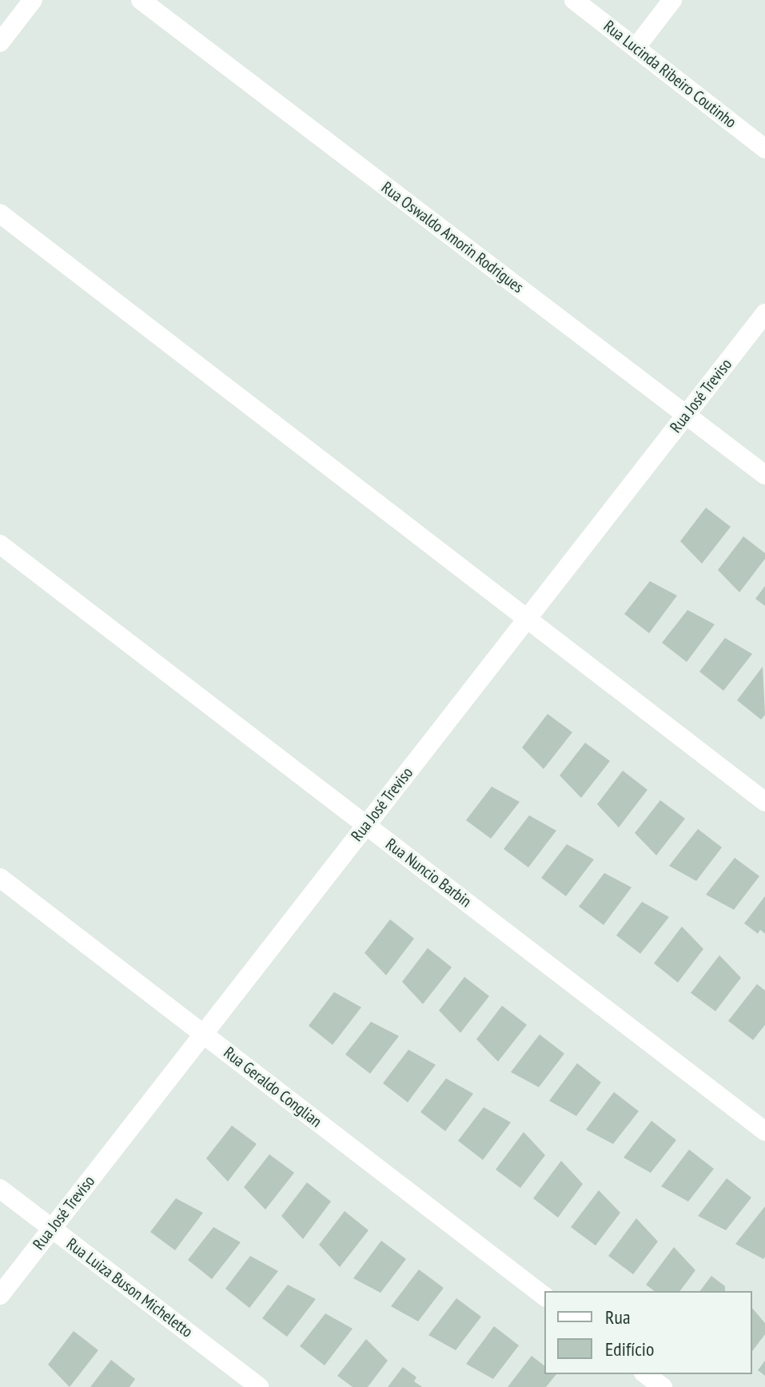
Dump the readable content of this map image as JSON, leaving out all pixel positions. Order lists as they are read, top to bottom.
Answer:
{
  "streets": {
    "street": [
      "Rua Lucinda Ribeiro Coutinho",
      "Rua Oswaldo Amorin Rodrigues",
      "Rua José Treviso",
      "Rua Nuncio Barbin",
      "Rua Geraldo Conglian",
      "Rua Luiza Buson Micheletto"
    ]
  },
  "crossings": [
    ["Rua Oswaldo Amorin Rodrigues", "Rua José Treviso"],
    ["Rua José Treviso", "Rua Nuncio Barbin"],
    ["Rua José Treviso", "Rua Geraldo Conglian"],
    ["Rua José Treviso", "Rua Luiza Buson Micheletto"]
  ],
  "legend": ["Rua", "Edifício"]
}
